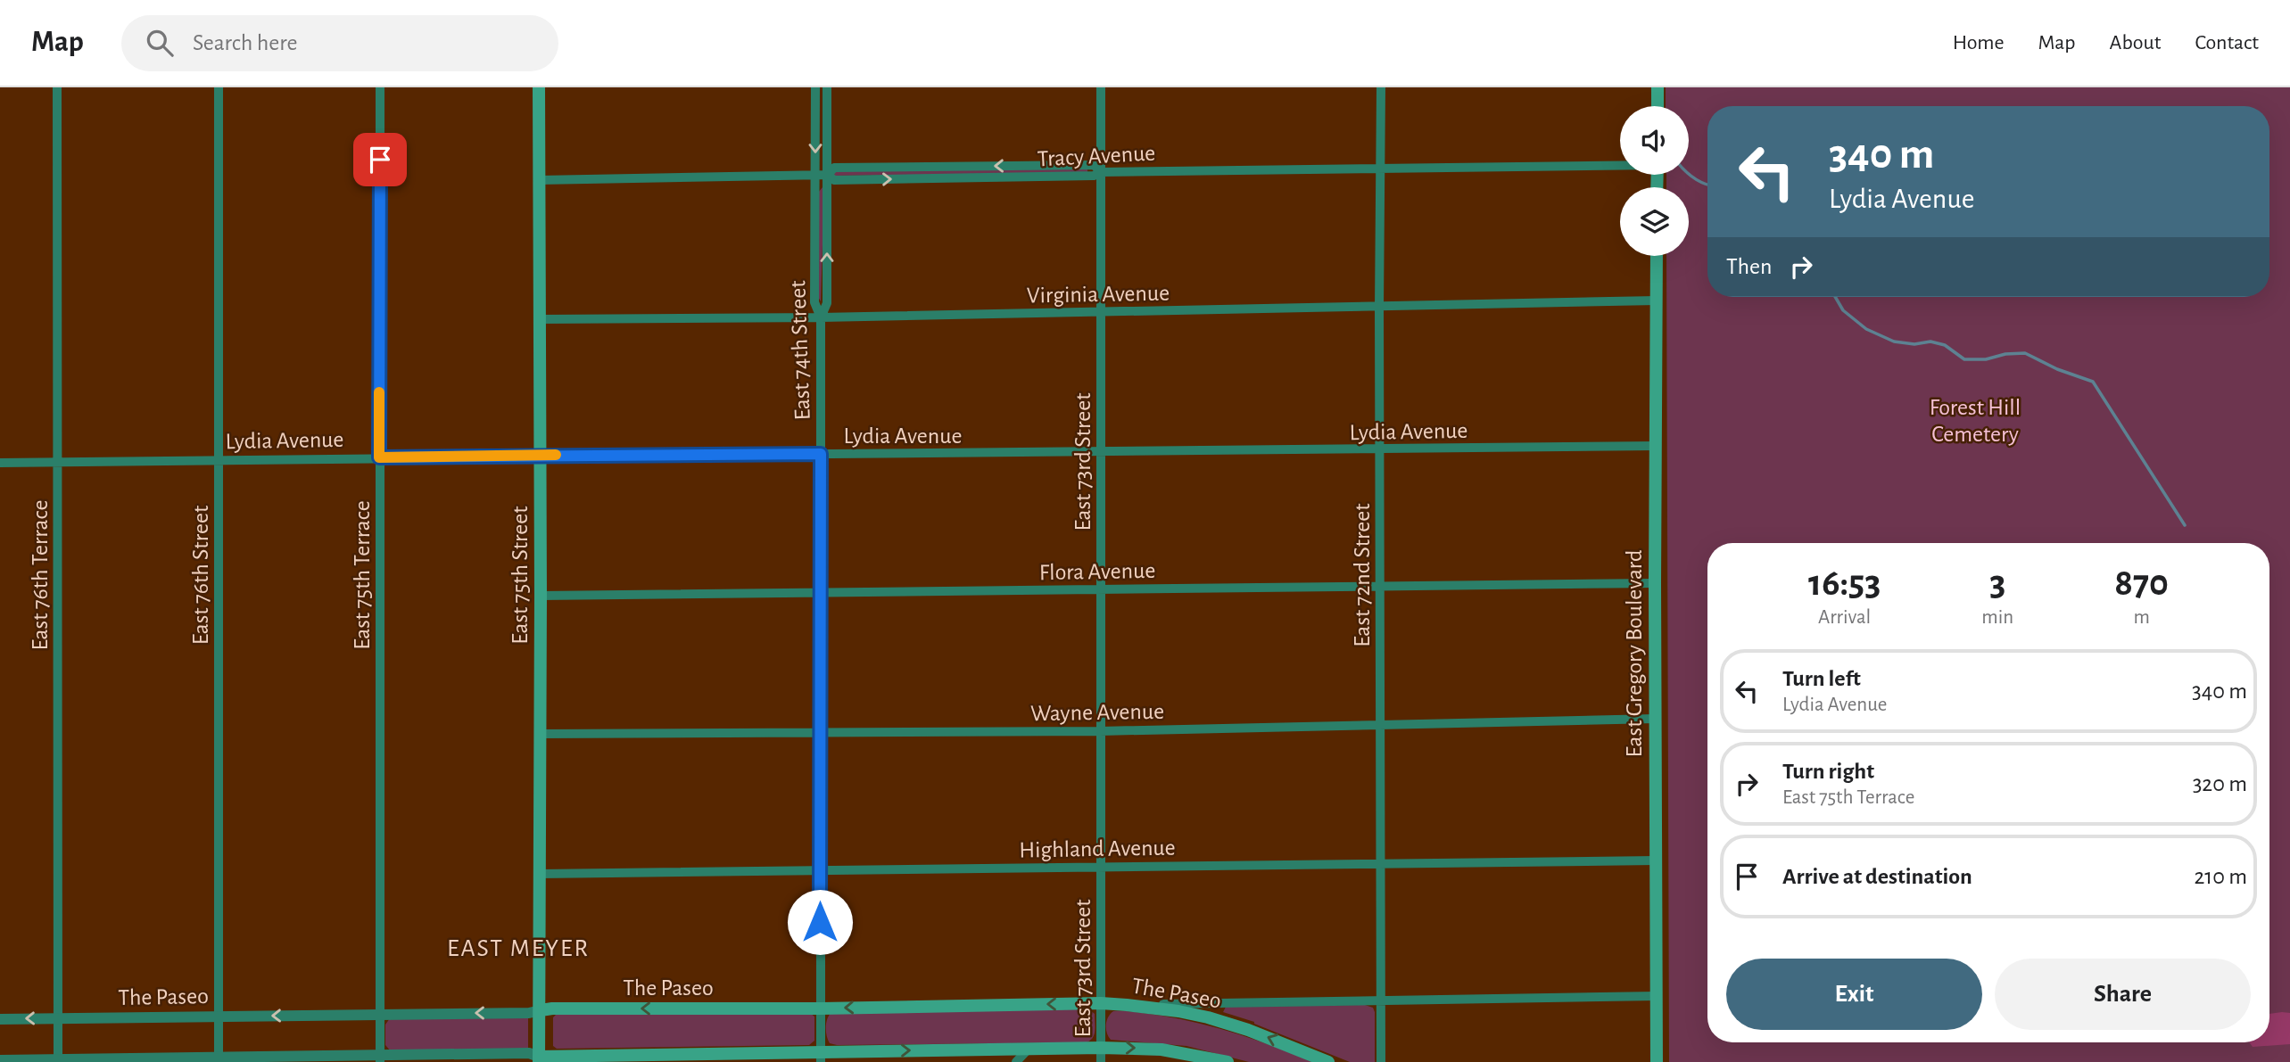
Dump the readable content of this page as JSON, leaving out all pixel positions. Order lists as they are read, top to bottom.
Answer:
{
  "streets": {
    "main road": ["East 75th Street", "East Gregory Boulevard", "The Paseo"],
    "street": [
      "Tracy Avenue",
      "Virginia Avenue",
      "East 74th Street",
      "Lydia Avenue",
      "East 73rd Street",
      "Flora Avenue",
      "East 76th Terrace",
      "East 76th Street",
      "East 75th Terrace",
      "East 72nd Street",
      "Wayne Avenue",
      "Highland Avenue"
    ]
  },
  "crossings": [
    ["Tracy Avenue", "East 74th Street"],
    ["Tracy Avenue", "East 73rd Street"],
    ["Tracy Avenue", "East 75th Street"],
    ["Tracy Avenue", "East 72nd Street"],
    ["Virginia Avenue", "East 74th Street"],
    ["Virginia Avenue", "East 73rd Street"],
    ["Virginia Avenue", "East 75th Street"],
    ["Virginia Avenue", "East 72nd Street"],
    ["Virginia Avenue", "East Gregory Boulevard"],
    ["East 74th Street", "Lydia Avenue"],
    ["East 74th Street", "Flora Avenue"],
    ["East 74th Street", "Wayne Avenue"],
    ["East 74th Street", "Highland Avenue"],
    ["East 74th Street", "The Paseo"],
    ["Lydia Avenue", "East 73rd Street"],
    ["Lydia Avenue", "East 76th Terrace"],
    ["Lydia Avenue", "East 76th Street"],
    ["Lydia Avenue", "East 75th Terrace"],
    ["Lydia Avenue", "East 75th Street"],
    ["Lydia Avenue", "East 72nd Street"],
    ["Lydia Avenue", "East Gregory Boulevard"],
    ["East 73rd Street", "Flora Avenue"],
    ["East 73rd Street", "Wayne Avenue"],
    ["East 73rd Street", "Highland Avenue"],
    ["East 73rd Street", "The Paseo"],
    ["Flora Avenue", "East 75th Street"],
    ["Flora Avenue", "East 72nd Street"],
    ["Flora Avenue", "East Gregory Boulevard"],
    ["East 76th Terrace", "The Paseo"],
    ["East 76th Street", "The Paseo"],
    ["East 75th Terrace", "The Paseo"],
    ["East 75th Street", "Wayne Avenue"],
    ["East 75th Street", "Highland Avenue"],
    ["East 75th Street", "The Paseo"],
    ["East 72nd Street", "Wayne Avenue"],
    ["East 72nd Street", "Highland Avenue"],
    ["East Gregory Boulevard", "Wayne Avenue"],
    ["East Gregory Boulevard", "Highland Avenue"]
  ],
  "districts": ["EAST MEYER"],
  "parks": ["Forest Hill Cemetery"],
  "page": {
    "header": "Map",
    "search": "Search here",
    "nav": [
      "Home",
      "Map",
      "About",
      "Contact"
    ],
    "turn": ["340 m", "Lydia Avenue"],
    "then": "Then",
    "eta": [
      "16:53",
      "Arrival",
      "3",
      "min",
      "870",
      "m"
    ],
    "list": [
      {
        "name": "Turn left",
        "note": "Lydia Avenue",
        "value": "340 m"
      },
      {
        "name": "Turn right",
        "note": "East 75th Terrace",
        "value": "320 m"
      },
      {
        "name": "Arrive at destination",
        "value": "210 m"
      }
    ],
    "buttons": ["Exit", "Share"]
  }
}
